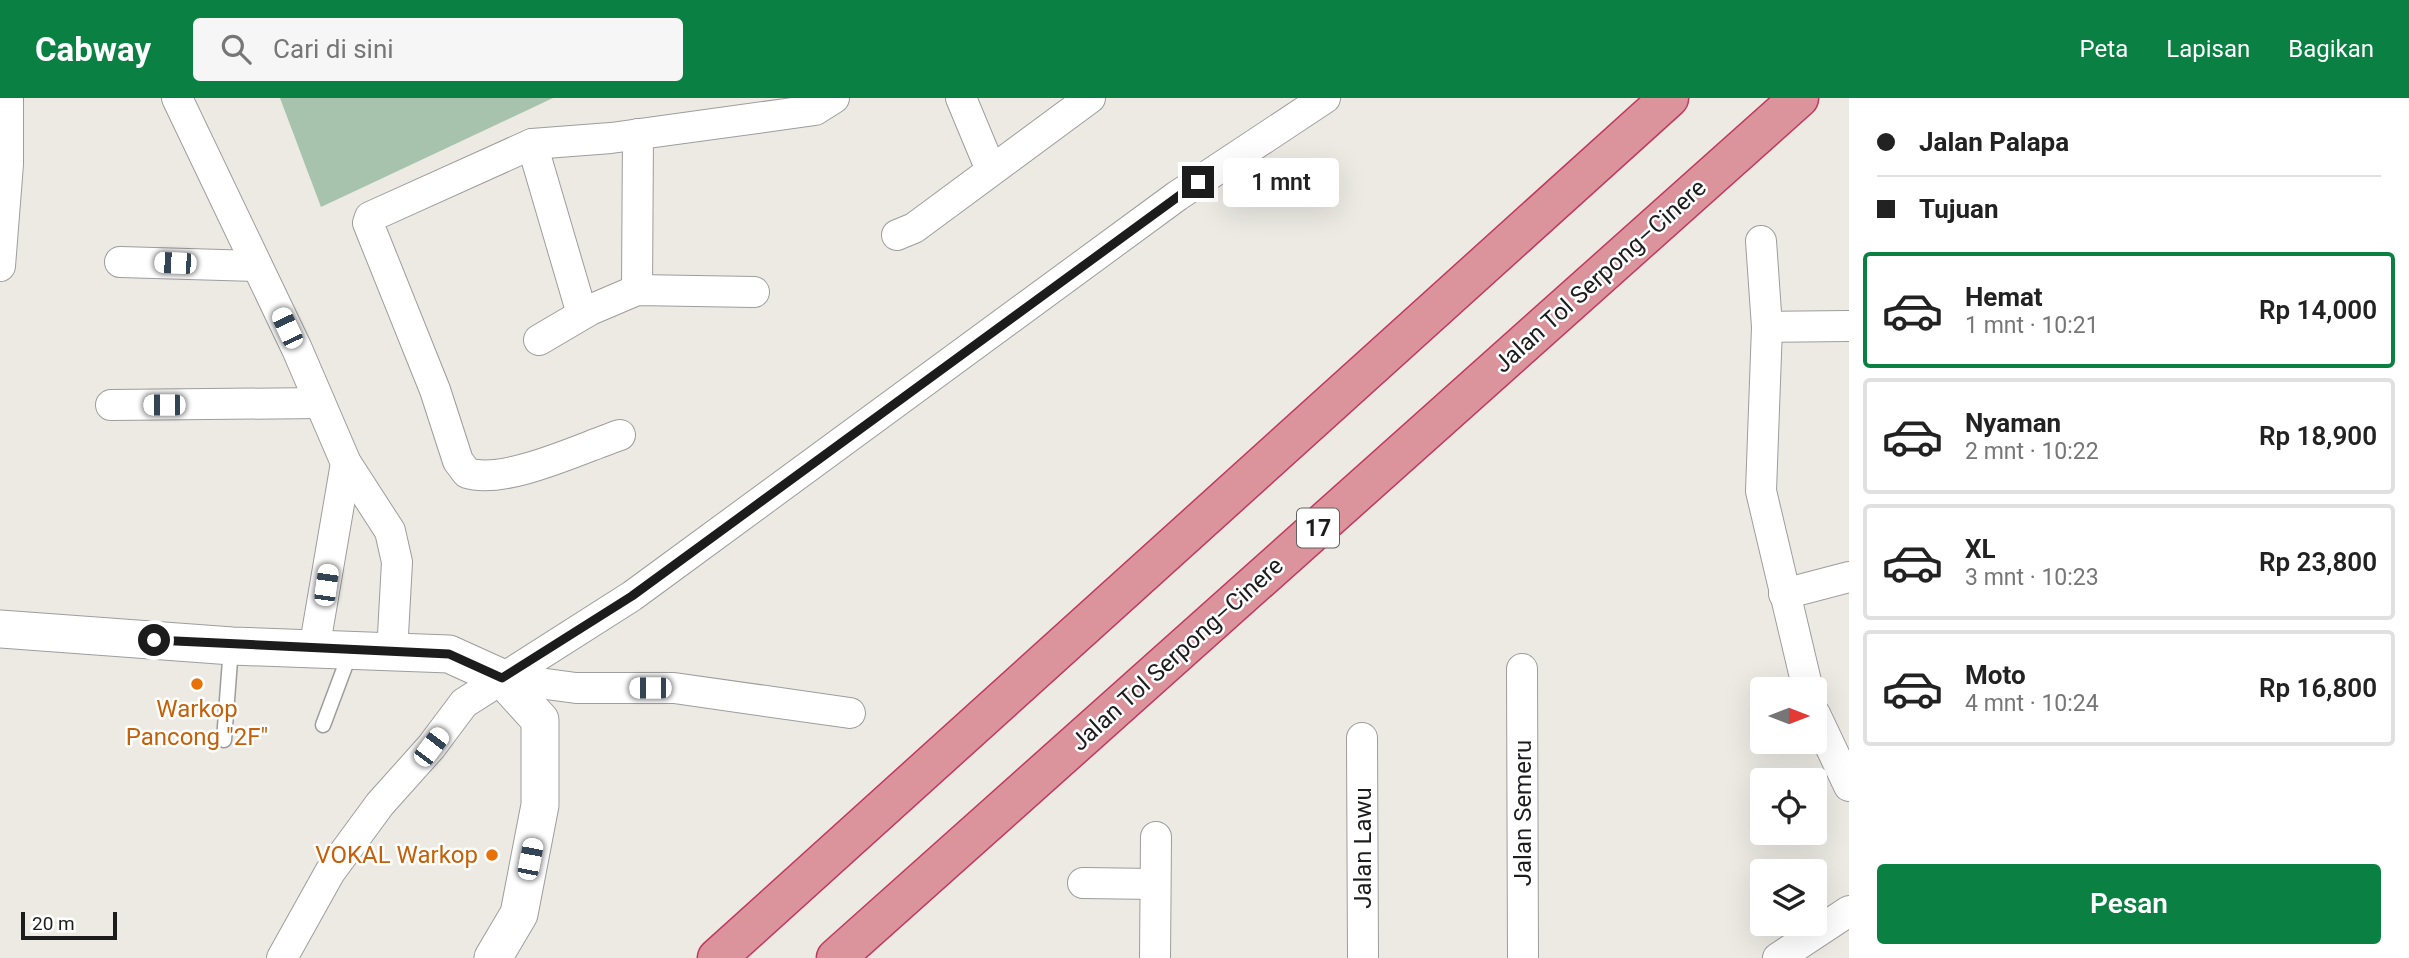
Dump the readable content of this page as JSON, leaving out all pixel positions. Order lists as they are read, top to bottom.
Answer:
{
  "streets": {
    "highway": ["Jalan Tol Serpong–Cinere", "17"],
    "street": ["Jalan Semeru", "Jalan Lawu"]
  },
  "places": ["Warkop Pancong \"2F\"", "VOKAL Warkop"],
  "scale_bar": "20 m",
  "north": "right",
  "page": {
    "header": "Cabway",
    "search": "Cari di sini",
    "nav": ["Peta", "Lapisan", "Bagikan"],
    "banner": ["Jalan Palapa", "Tujuan"],
    "bubble": "1 mnt",
    "list": [
      {
        "name": "Hemat",
        "note": "1 mnt · 10:21",
        "value": "Rp 14,000"
      },
      {
        "name": "Nyaman",
        "note": "2 mnt · 10:22",
        "value": "Rp 18,900"
      },
      {
        "name": "XL",
        "note": "3 mnt · 10:23",
        "value": "Rp 23,800"
      },
      {
        "name": "Moto",
        "note": "4 mnt · 10:24",
        "value": "Rp 16,800"
      }
    ],
    "buttons": "Pesan",
    "scale": "20 m"
  }
}
